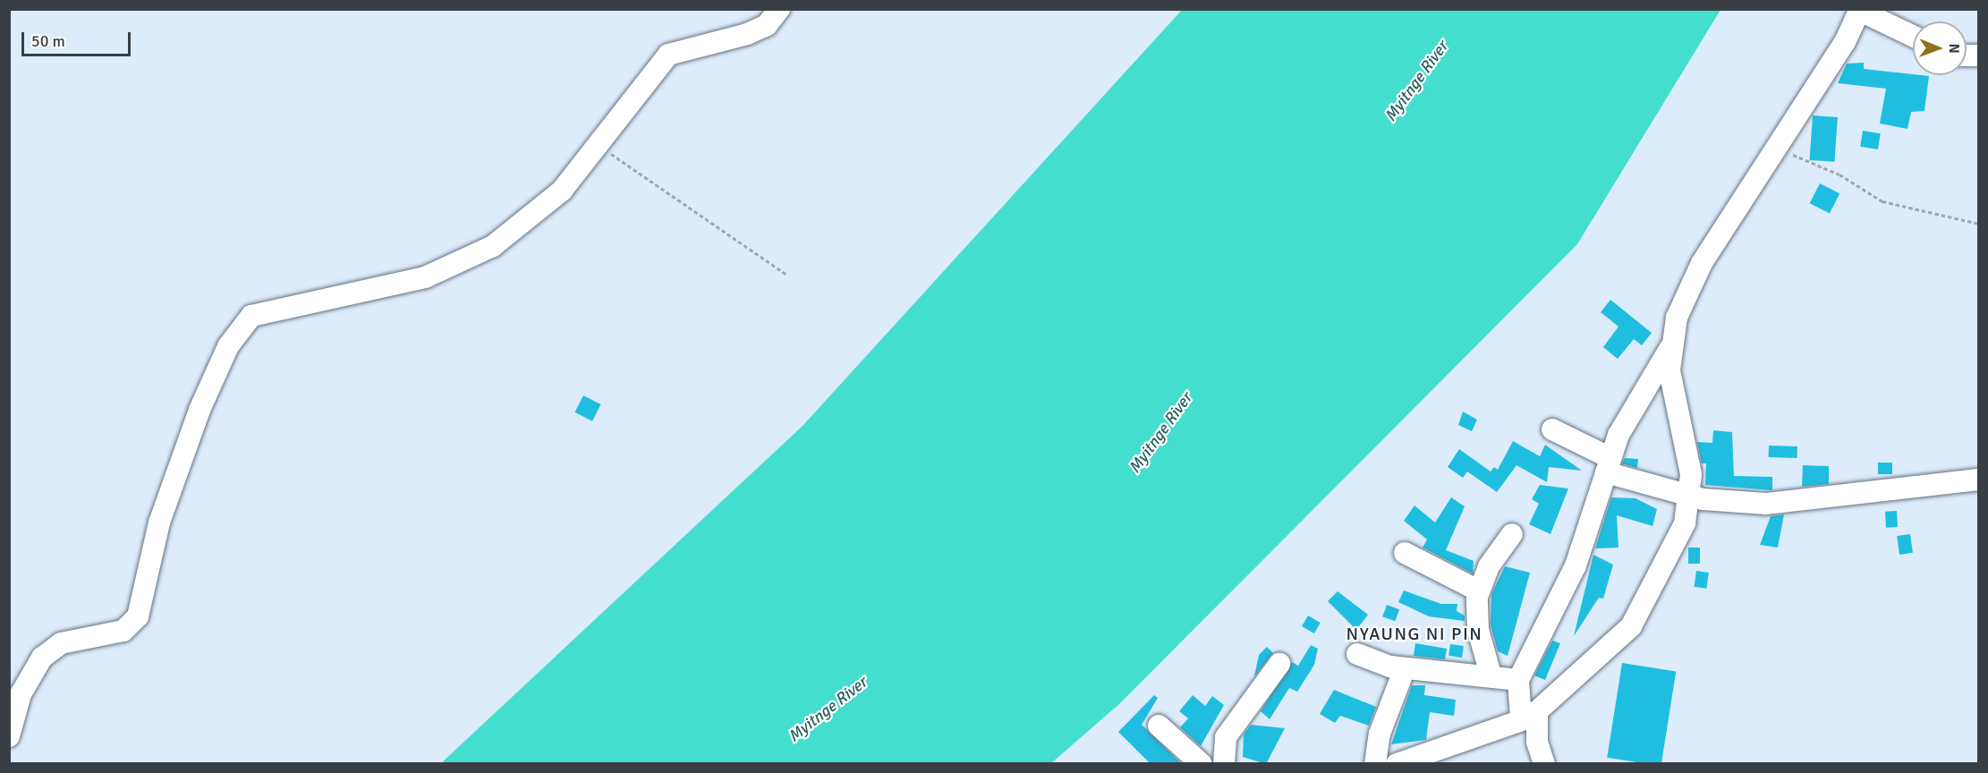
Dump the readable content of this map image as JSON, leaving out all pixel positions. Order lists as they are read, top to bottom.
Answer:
{
  "districts": ["NYAUNG NI PIN"],
  "water": ["Myitnge River"],
  "scale_bar": "50 m",
  "north": "right"
}
